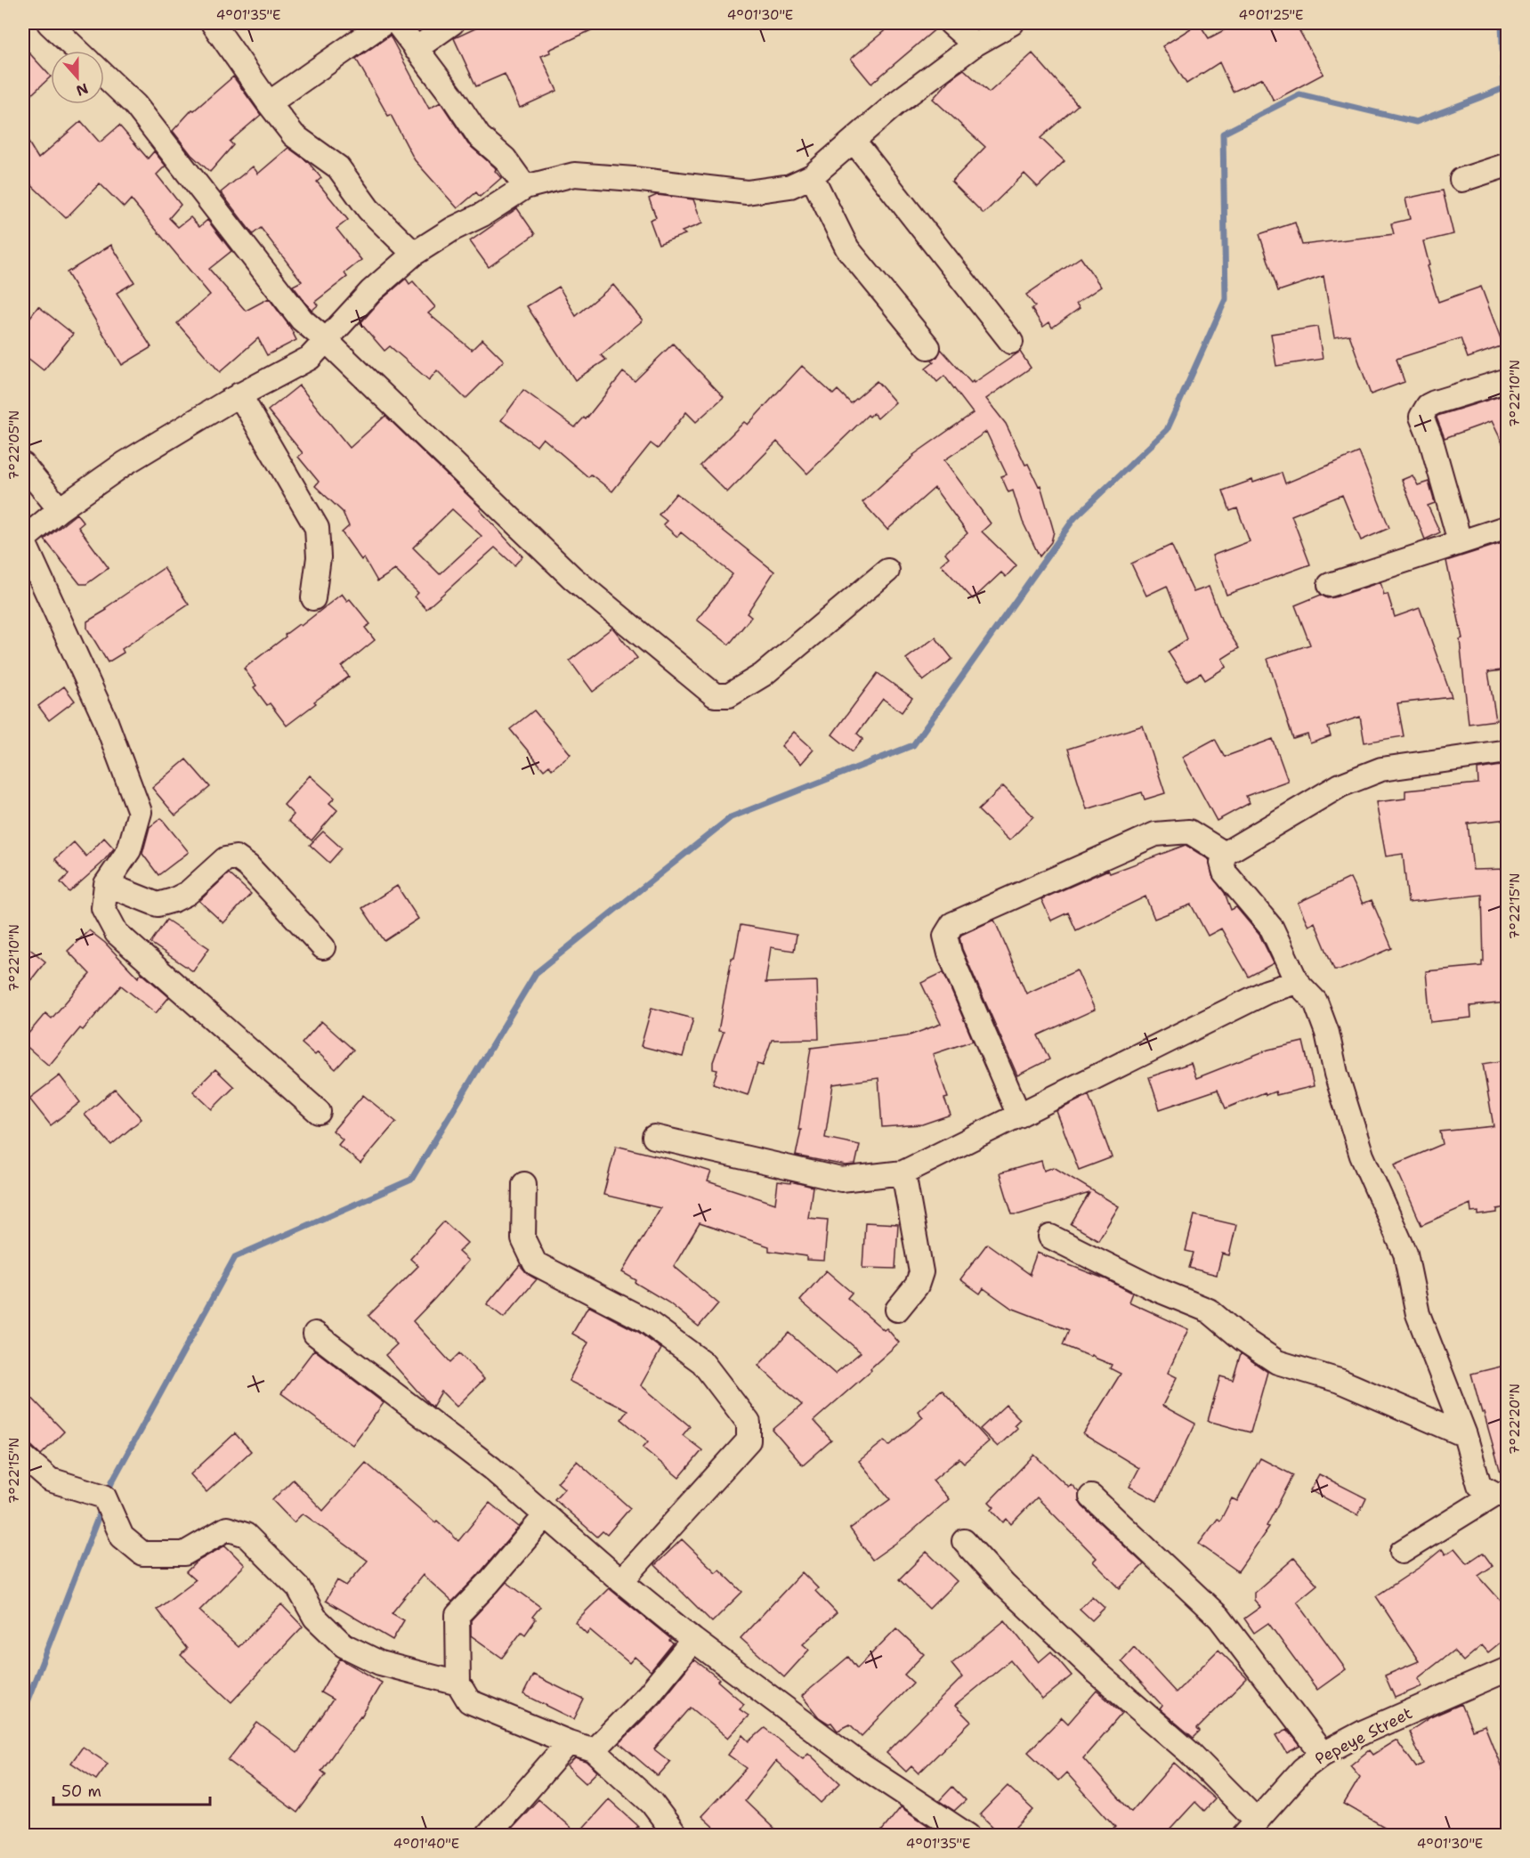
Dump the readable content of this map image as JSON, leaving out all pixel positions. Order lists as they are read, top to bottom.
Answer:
{
  "streets": {
    "street": ["Pepeye Street"]
  },
  "scale_bar": "50 m",
  "north": "bottom",
  "coordinates": [
    "4°01'35\"E",
    "4°01'30\"E",
    "4°01'25\"E",
    "7°22'10\"N",
    "7°22'05\"N",
    "7°22'15\"N",
    "7°22'20\"N",
    "4°01'40\"E"
  ]
}
